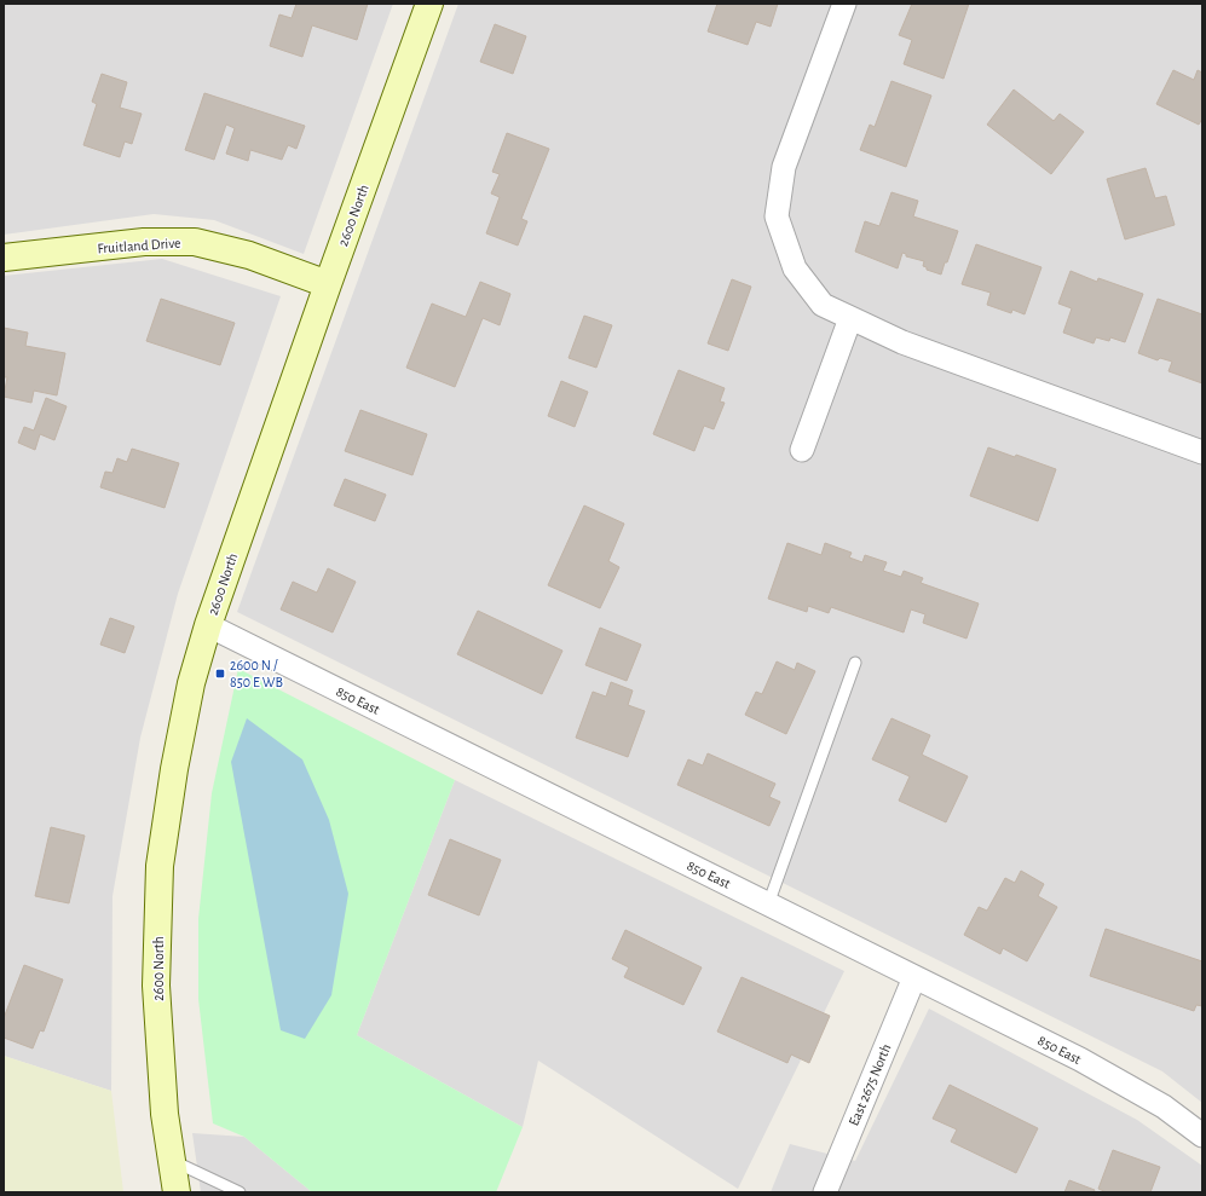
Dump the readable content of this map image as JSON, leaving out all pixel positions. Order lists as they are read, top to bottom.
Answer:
{
  "streets": {
    "main road": ["2600 North", "Fruitland Drive"],
    "street": ["850 East", "East 2675 North"]
  },
  "crossings": [
    ["2600 North", "Fruitland Drive"],
    ["2600 North", "850 East"],
    ["850 East", "East 2675 North"]
  ],
  "places": {
    "transit": ["2600 N / 850 E WB"]
  }
}
